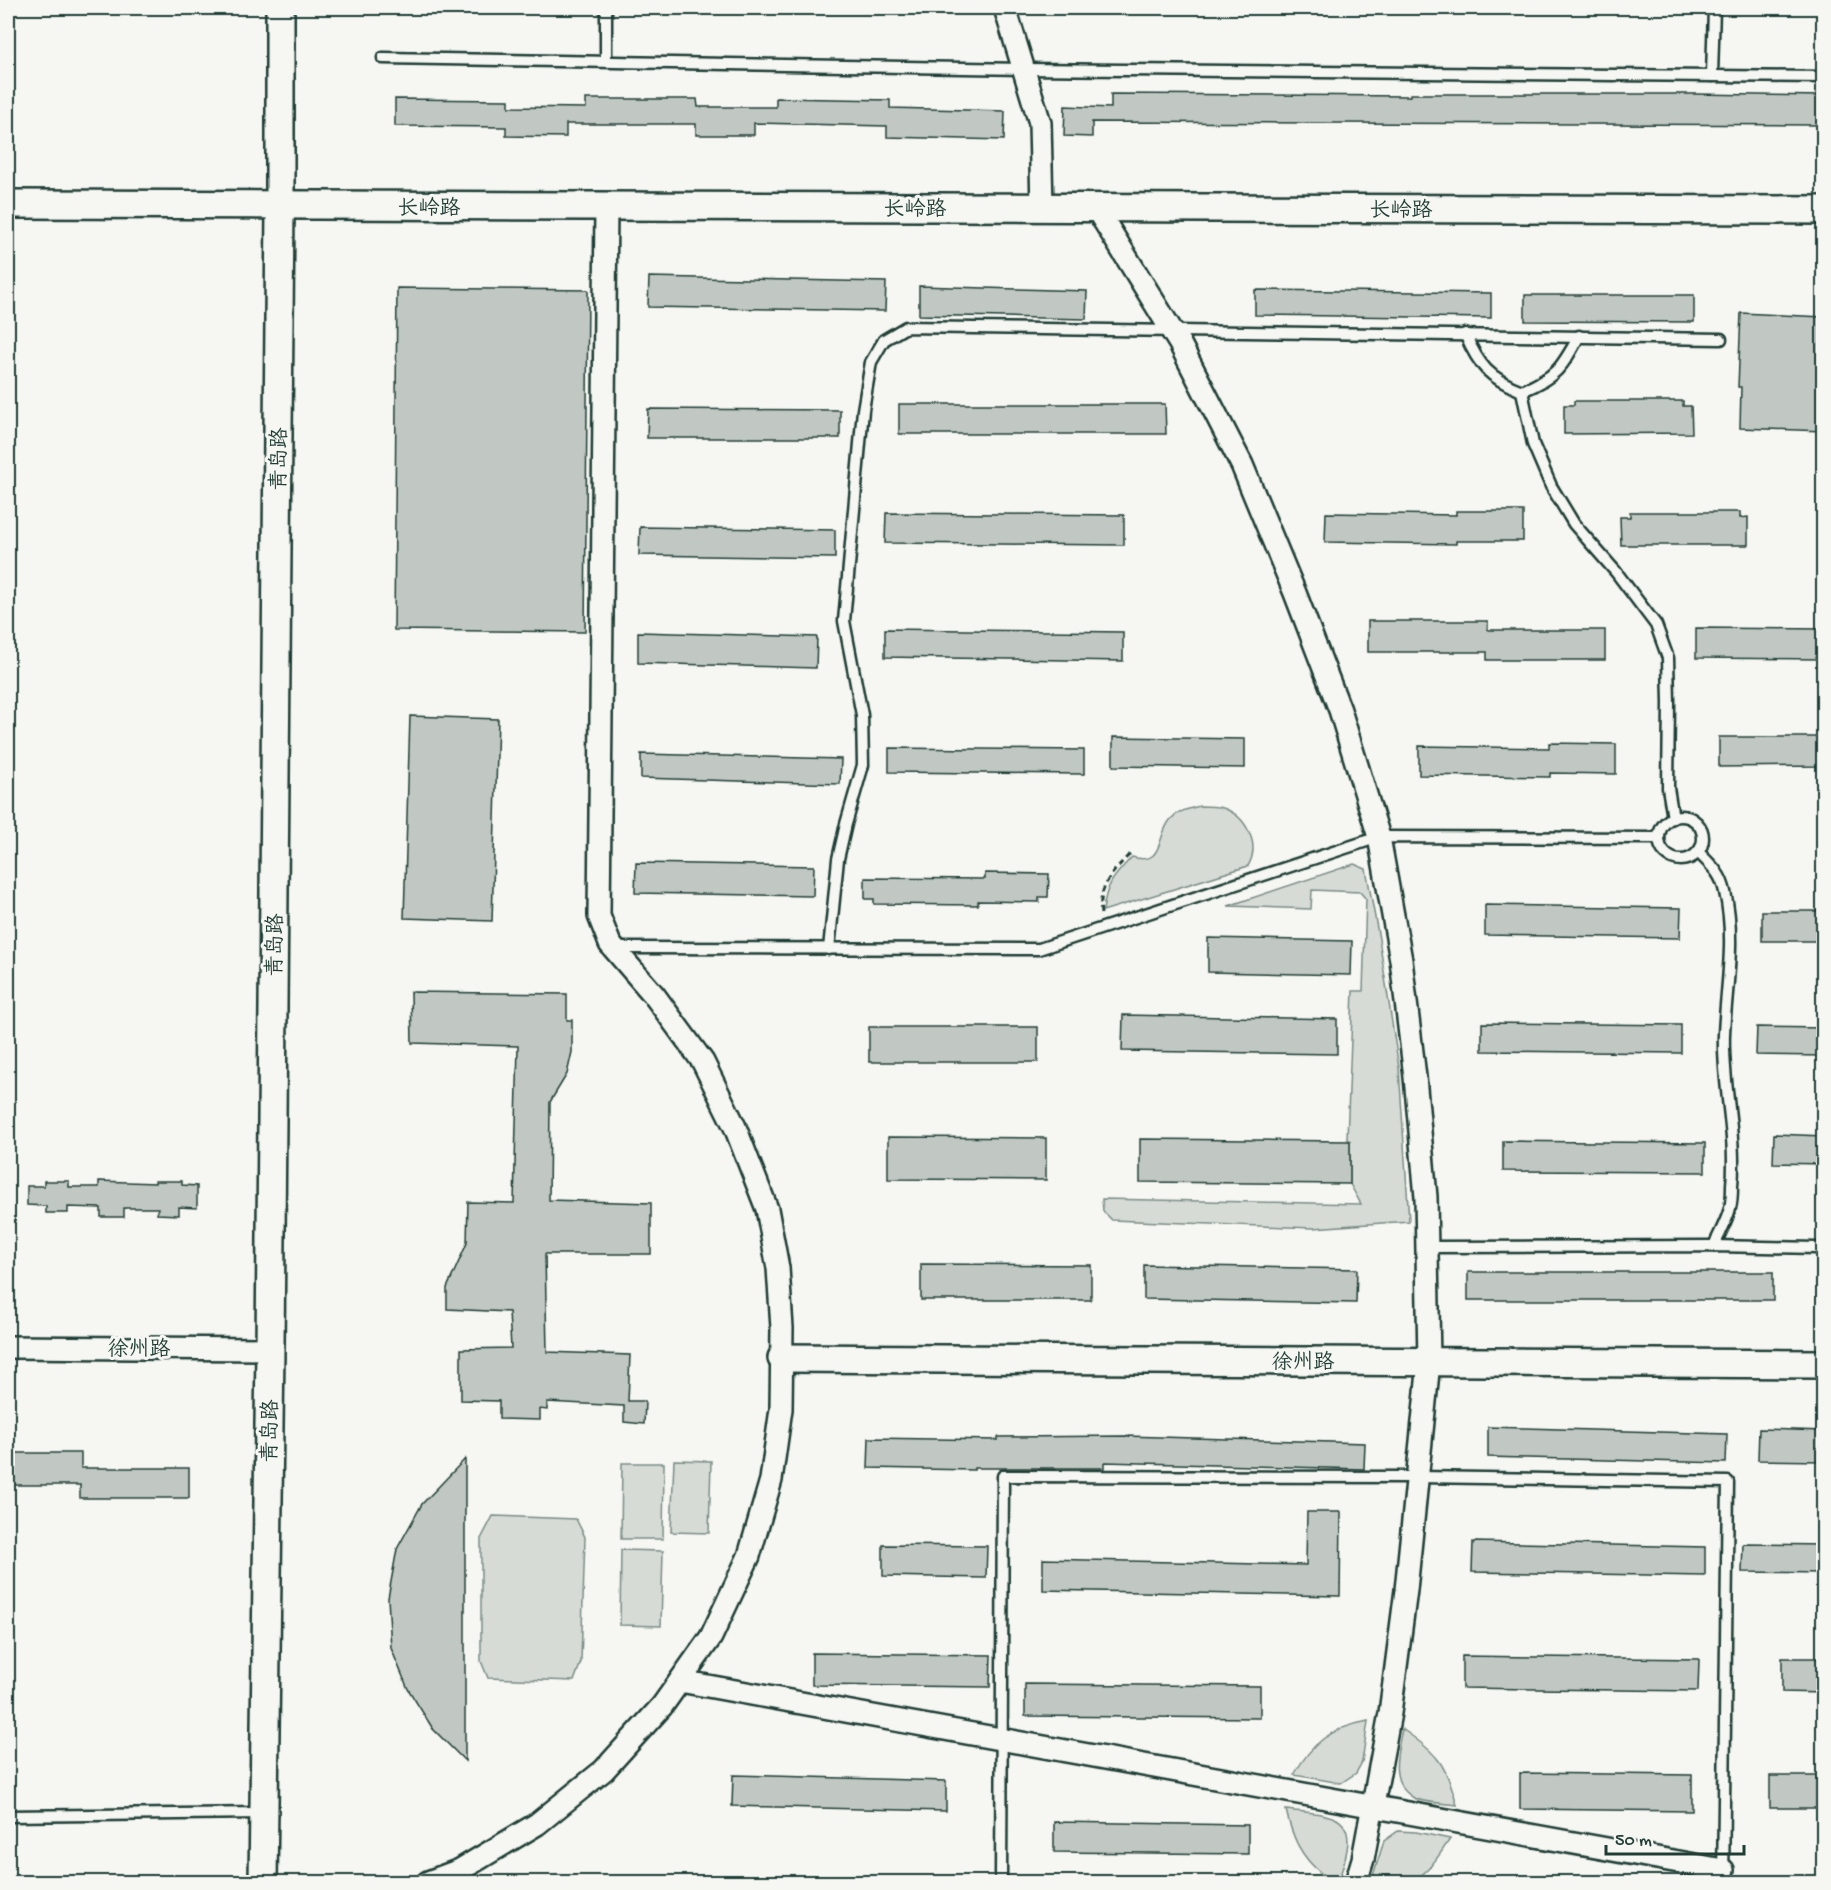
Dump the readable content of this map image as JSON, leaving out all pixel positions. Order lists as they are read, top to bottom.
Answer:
{
  "streets": {
    "street": ["长岭路", "青岛路", "徐州路"]
  },
  "crossings": [
    ["长岭路", "青岛路"],
    ["青岛路", "徐州路"]
  ],
  "scale_bar": "50 m"
}
